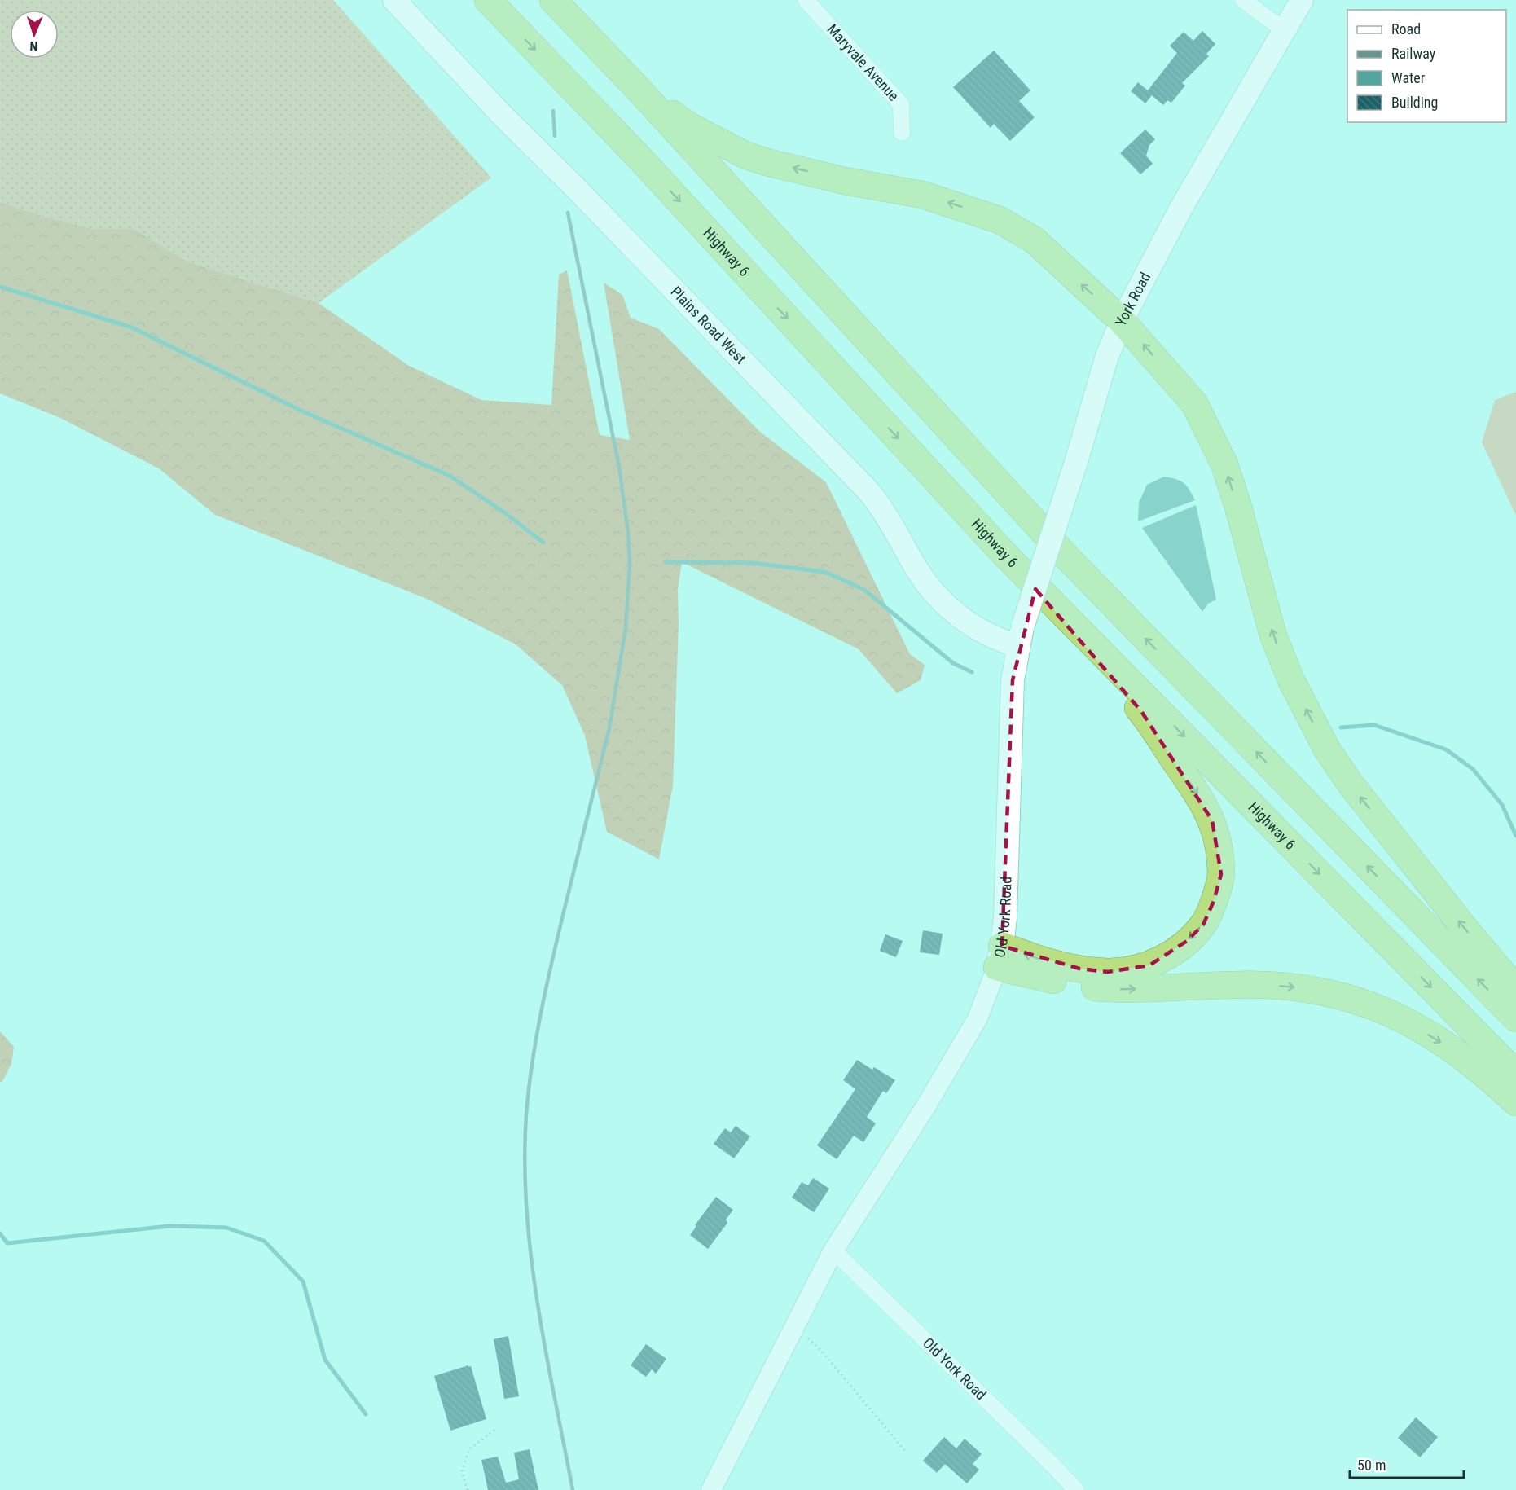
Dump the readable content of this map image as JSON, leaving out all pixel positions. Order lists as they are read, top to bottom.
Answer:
{
  "streets": {
    "highway": ["Highway 6"],
    "main road": ["York Road", "Plains Road West", "Old York Road"],
    "street": ["Maryvale Avenue"]
  },
  "crossings": [
    ["York Road", "Plains Road West"],
    ["York Road", "Old York Road"],
    ["Plains Road West", "Old York Road"]
  ],
  "legend": [
    "Road",
    "Railway",
    "Water",
    "Building"
  ],
  "scale_bar": "50 m",
  "north": "bottom"
}
